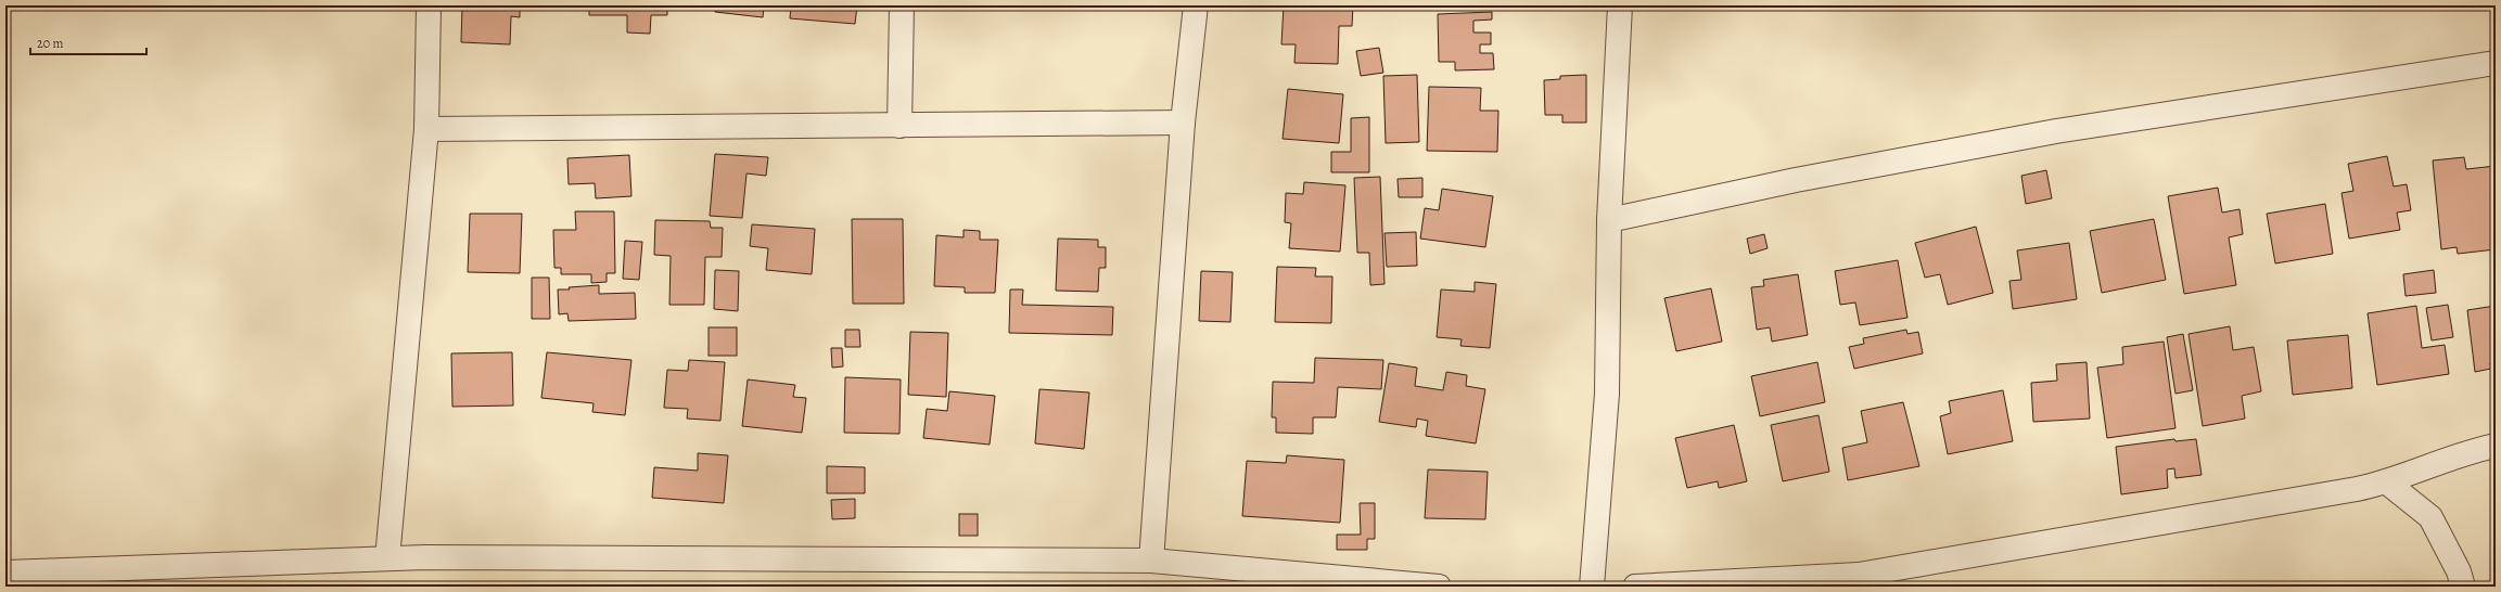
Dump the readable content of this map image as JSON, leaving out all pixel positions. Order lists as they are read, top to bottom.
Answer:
{
  "scale_bar": "20 m"
}
